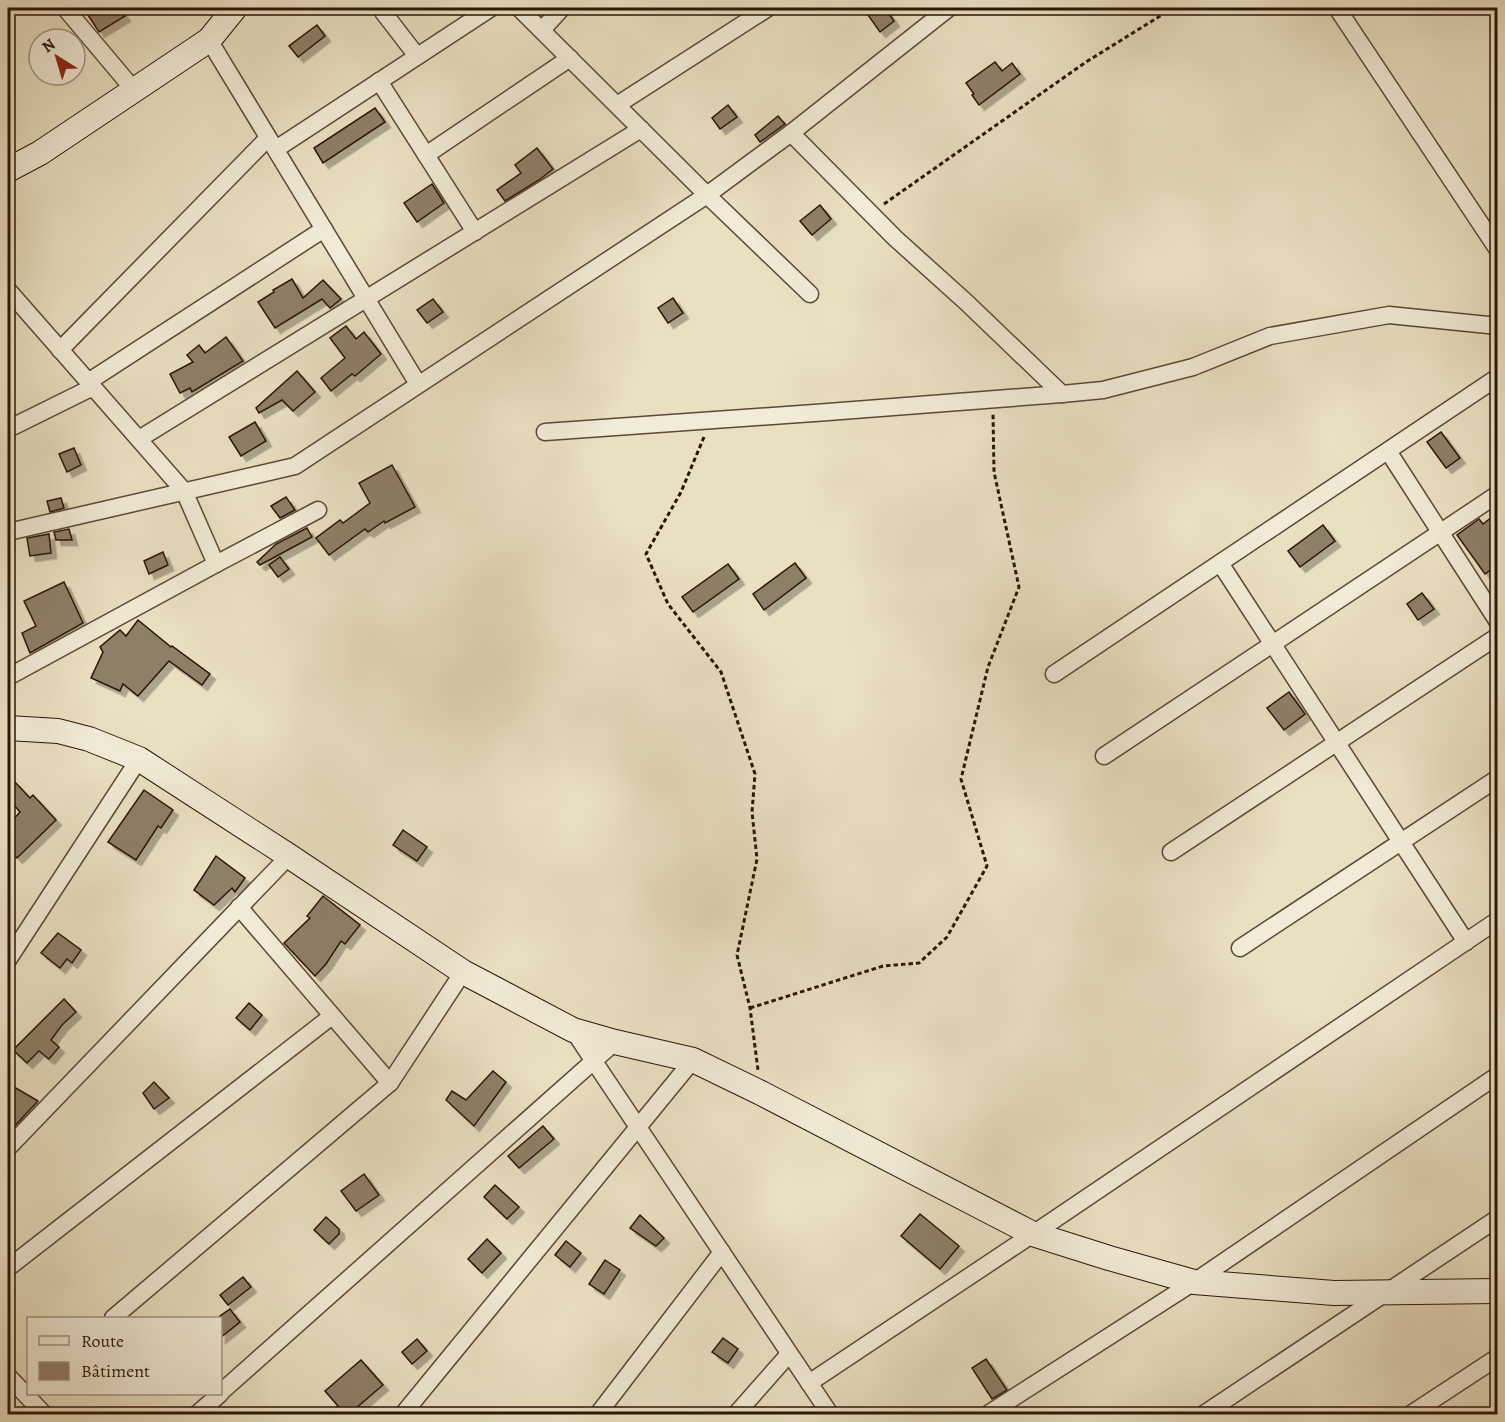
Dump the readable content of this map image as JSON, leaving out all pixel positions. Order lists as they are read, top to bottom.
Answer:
{
  "legend": ["Route", "Bâtiment"],
  "north": "top left"
}
